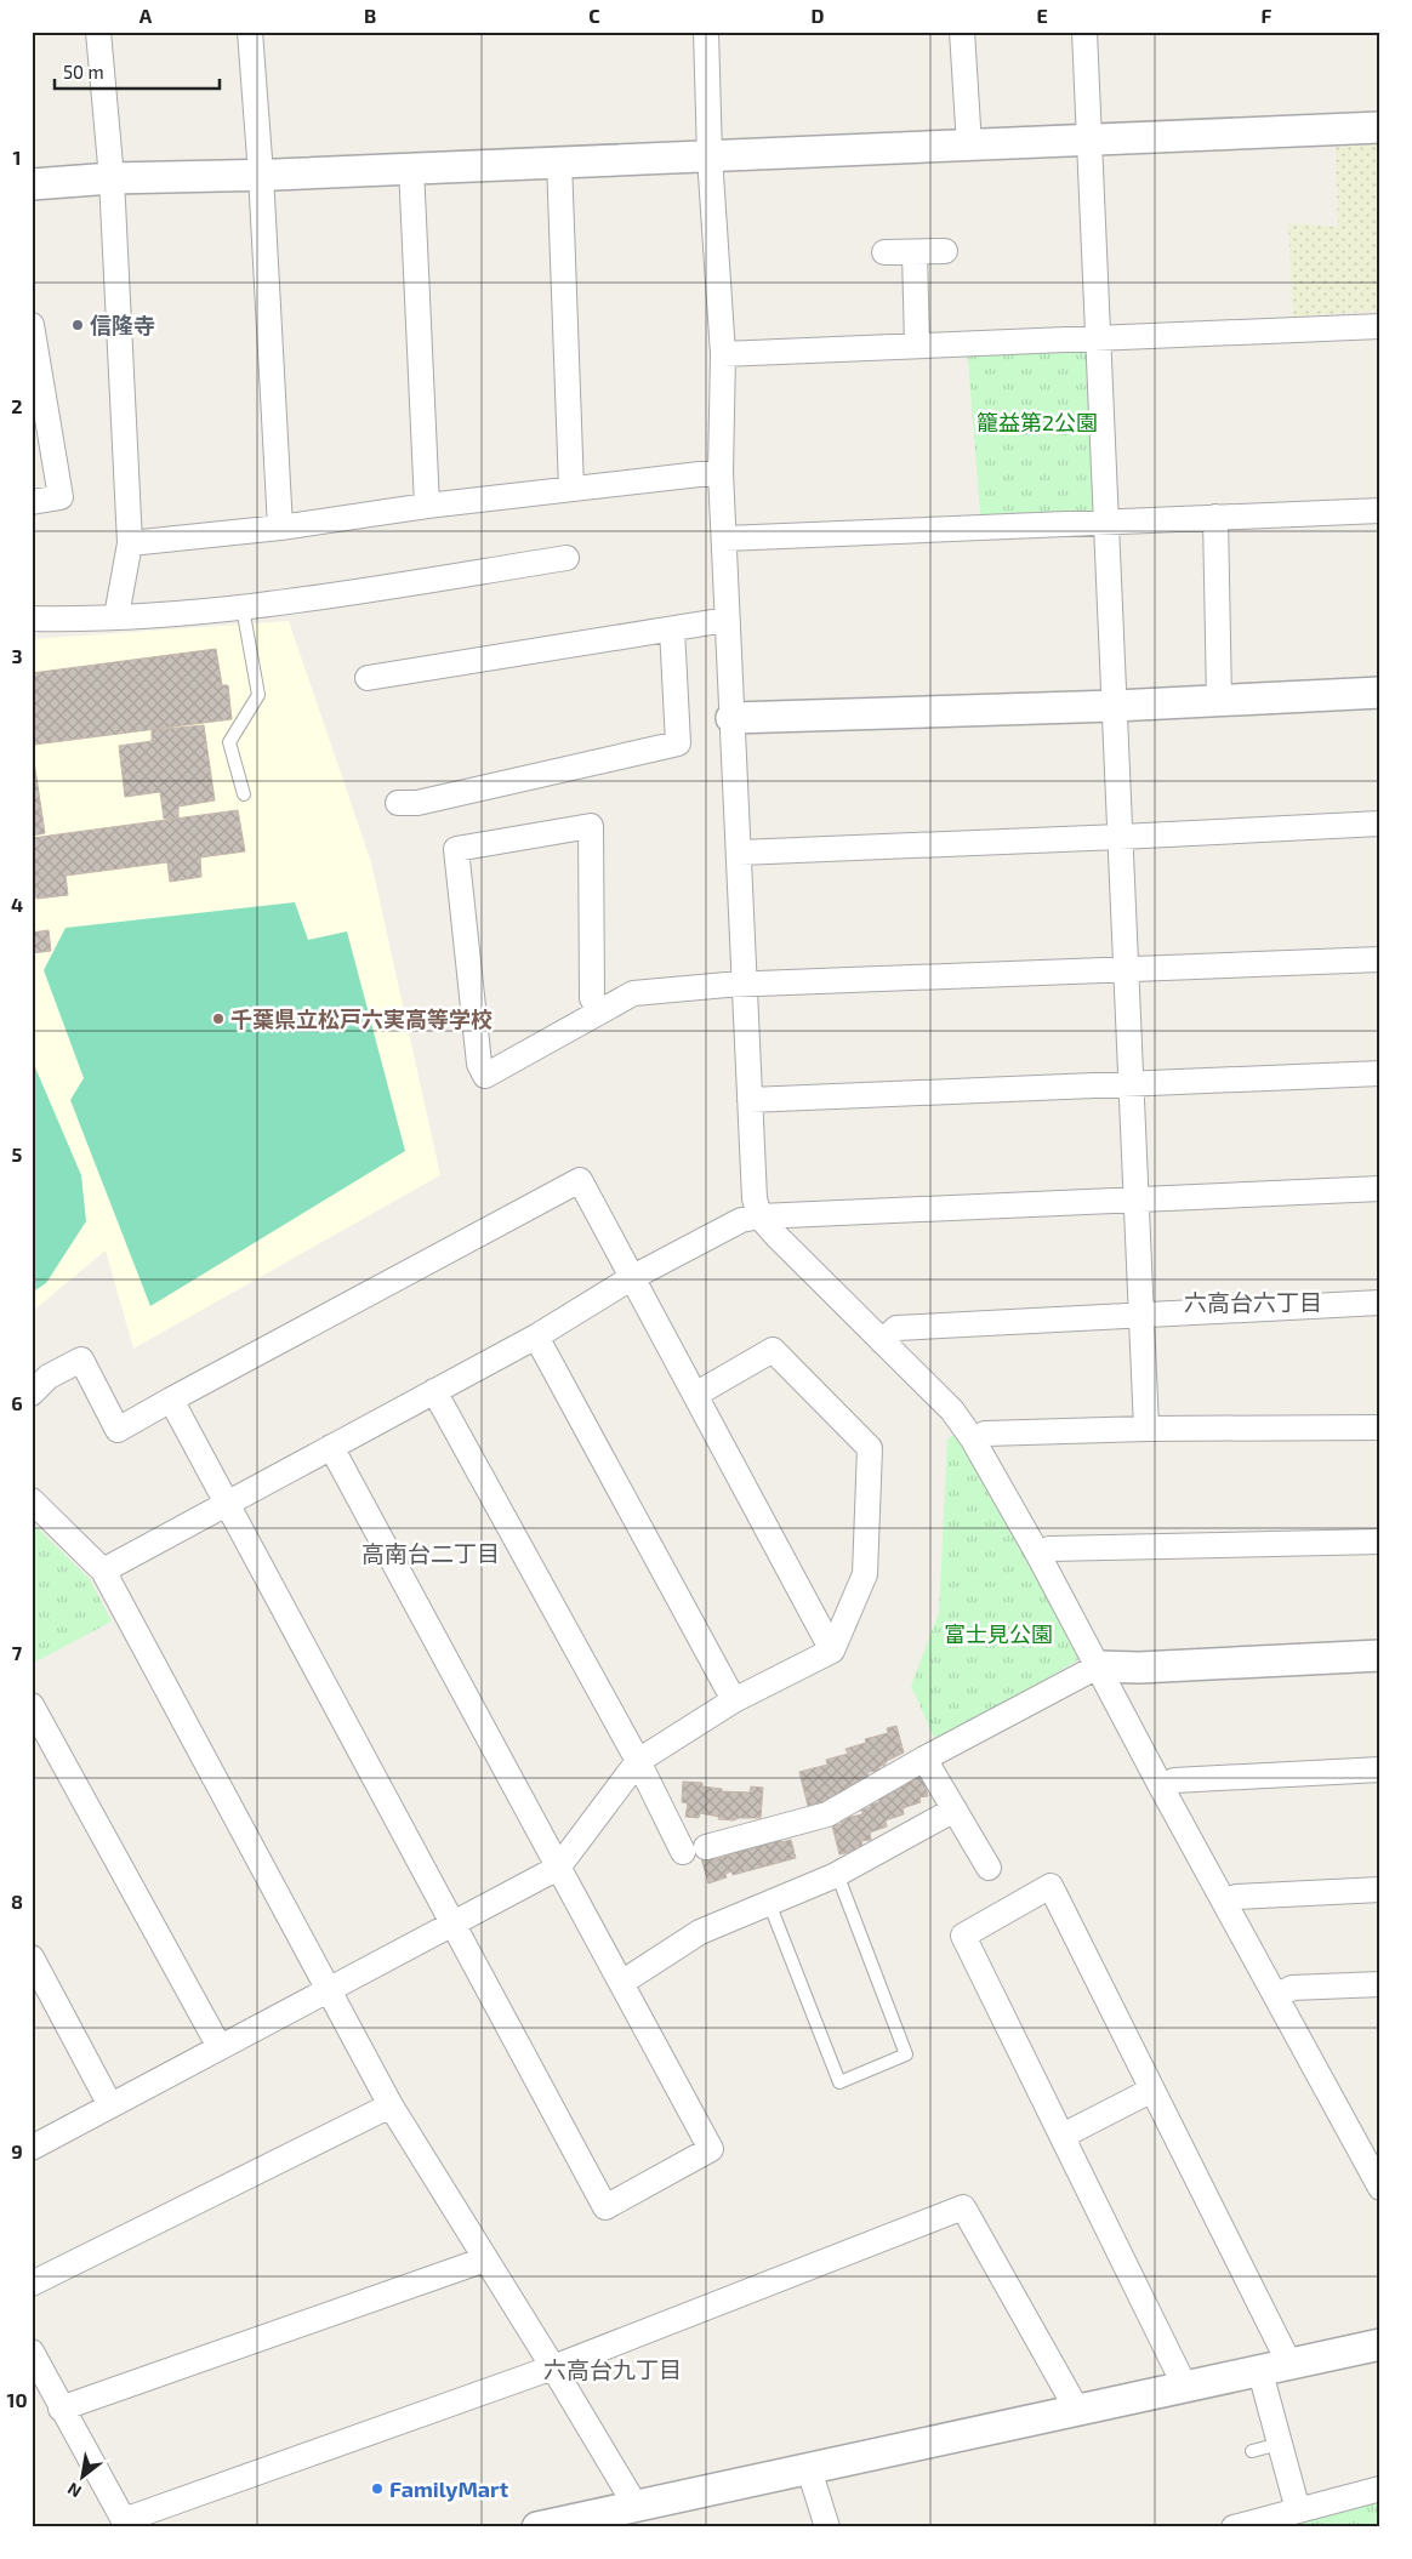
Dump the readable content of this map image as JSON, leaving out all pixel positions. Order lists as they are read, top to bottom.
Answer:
{
  "districts": ["六高台六丁目", "高南台二丁目", "六高台九丁目"],
  "parks": ["籠益第2公園", "富士見公園"],
  "places": ["信隆寺", "千葉県立松戸六実高等学校", "FamilyMart"],
  "scale_bar": "50 m",
  "north": "bottom left",
  "grid": {
    "columns": [
      "A",
      "B",
      "C",
      "D",
      "E",
      "F"
    ],
    "rows": [
      "1",
      "2",
      "3",
      "4",
      "5",
      "6",
      "7",
      "8",
      "9",
      "10"
    ]
  }
}
